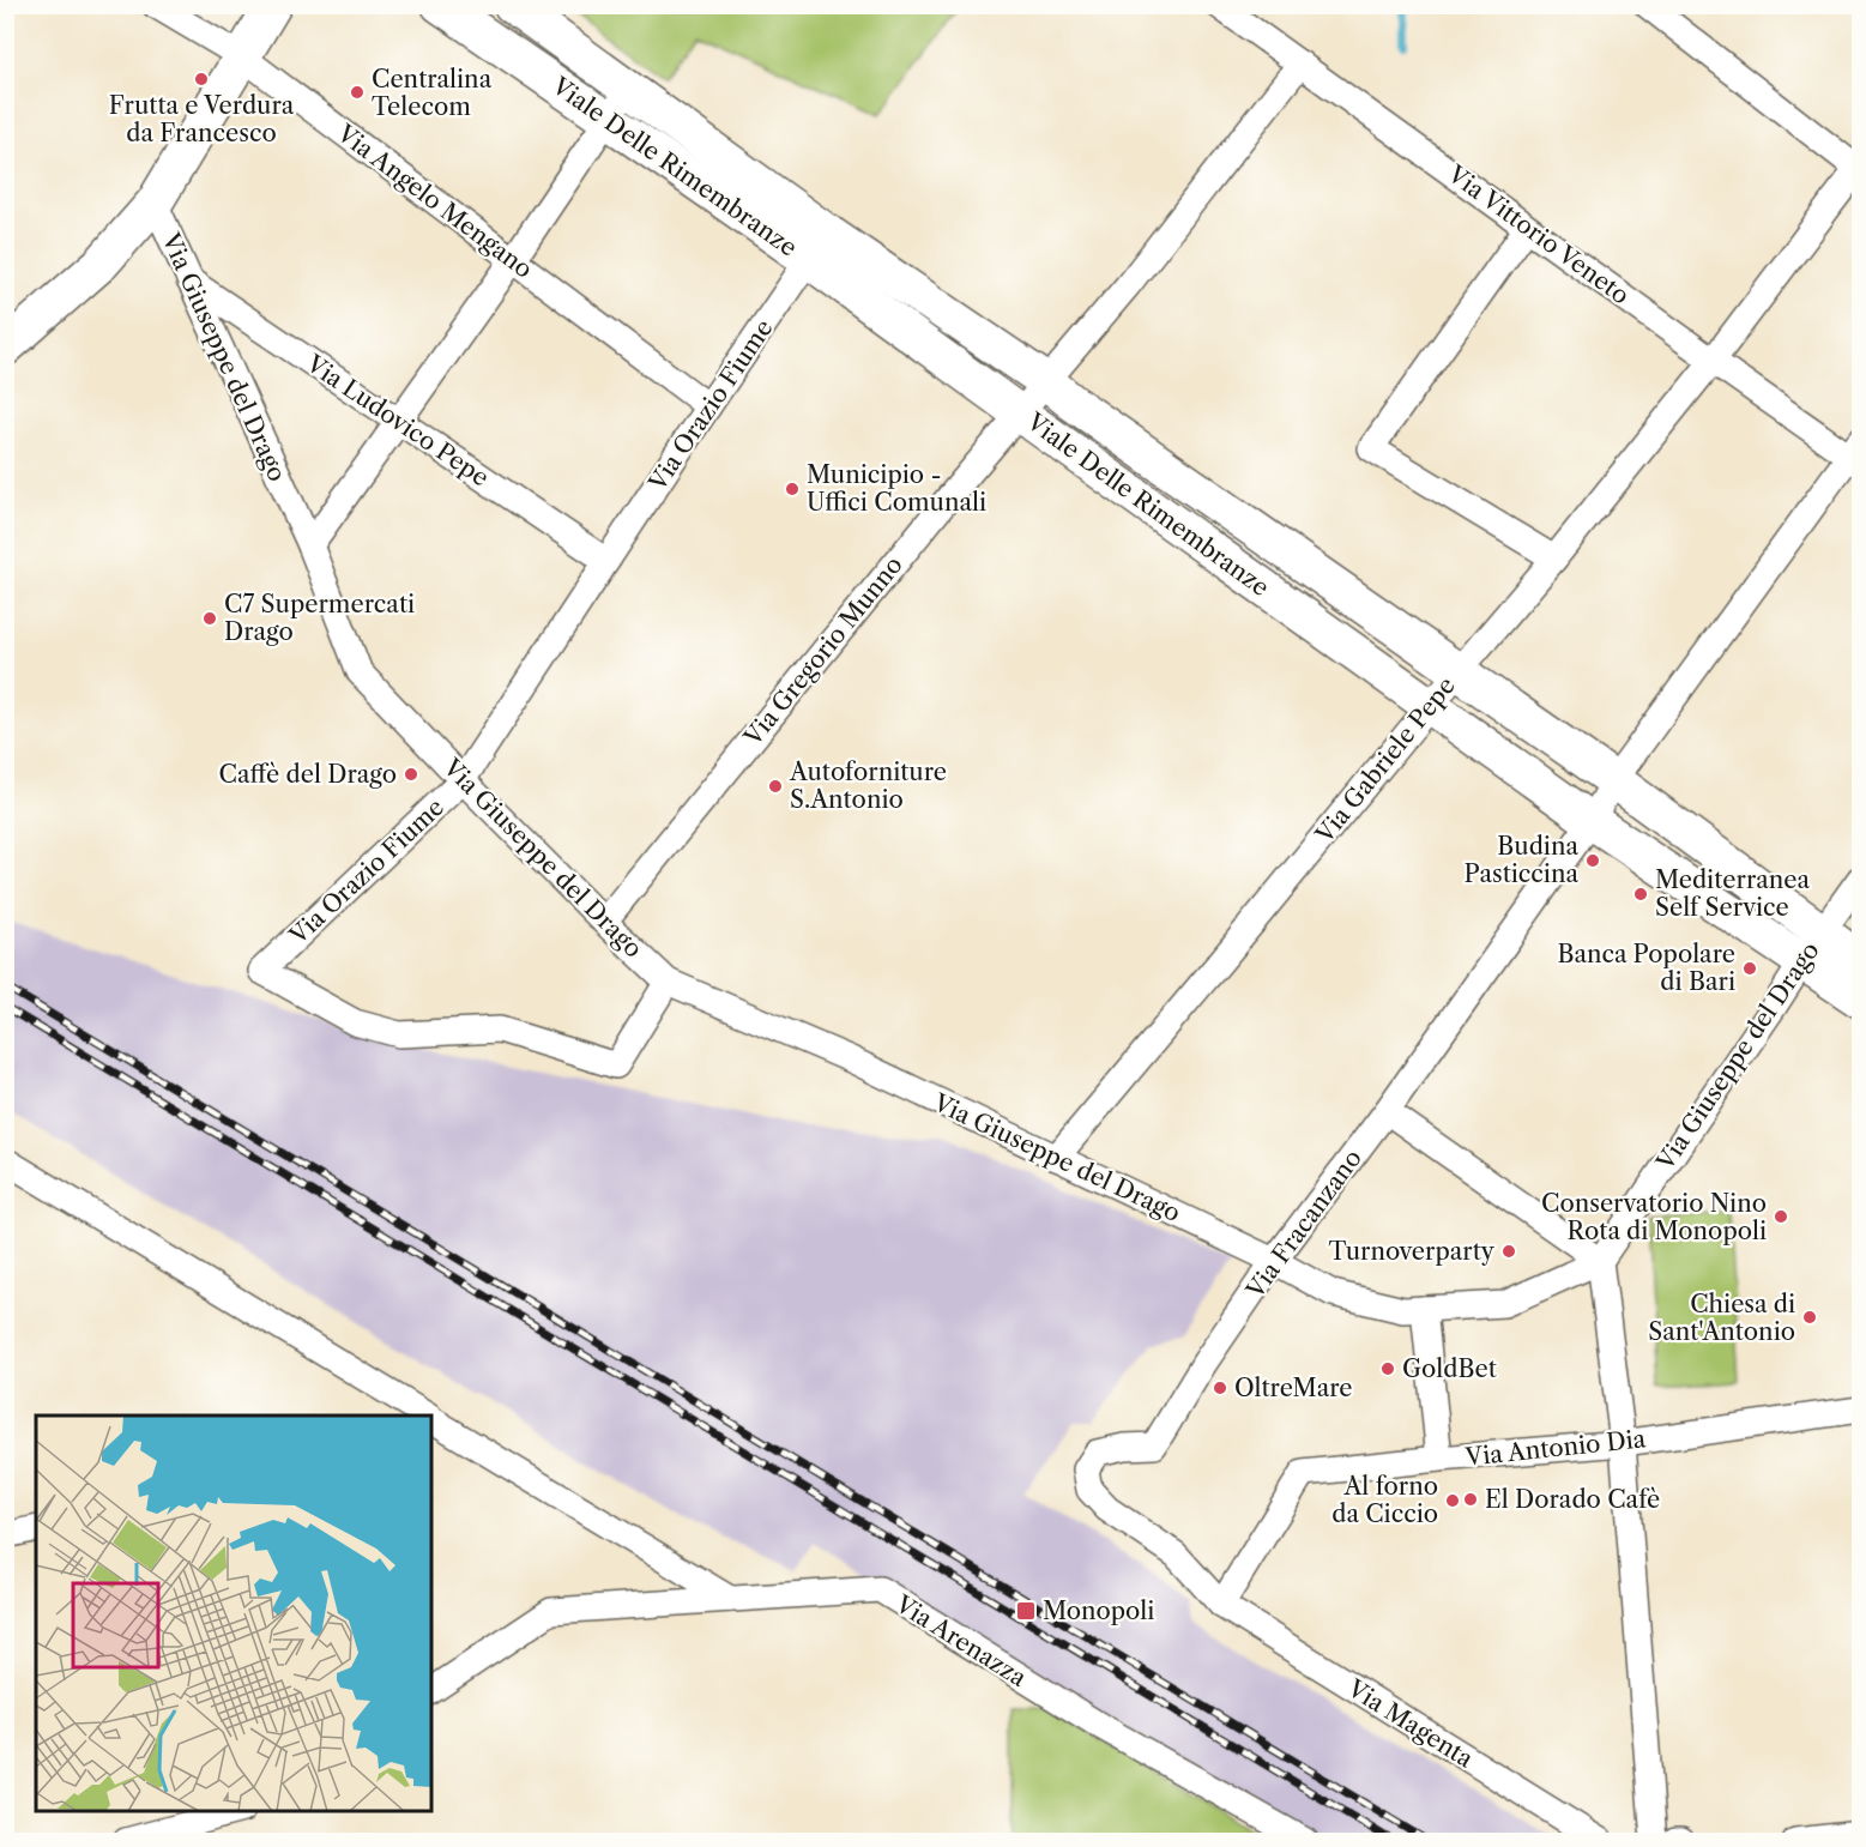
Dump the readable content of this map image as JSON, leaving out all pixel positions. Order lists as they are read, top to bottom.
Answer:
{
  "streets": {
    "street": [
      "Viale Delle Rimembranze",
      "Via Angelo Mengano",
      "Via Vittorio Veneto",
      "Via Giuseppe del Drago",
      "Via Orazio Fiume",
      "Via Ludovico Pepe",
      "Via Gregorio Munno",
      "Via Gabriele Pepe",
      "Via Fracanzano",
      "Via Antonio Dia",
      "Via Arenazza",
      "Via Magenta"
    ]
  },
  "crossings": [
    ["Viale Delle Rimembranze", "Via Giuseppe del Drago"],
    ["Viale Delle Rimembranze", "Via Orazio Fiume"],
    ["Viale Delle Rimembranze", "Via Gregorio Munno"],
    ["Viale Delle Rimembranze", "Via Gabriele Pepe"],
    ["Viale Delle Rimembranze", "Via Fracanzano"],
    ["Via Angelo Mengano", "Via Orazio Fiume"],
    ["Via Vittorio Veneto", "Via Gregorio Munno"],
    ["Via Vittorio Veneto", "Via Gabriele Pepe"],
    ["Via Vittorio Veneto", "Via Fracanzano"],
    ["Via Giuseppe del Drago", "Via Orazio Fiume"],
    ["Via Giuseppe del Drago", "Via Ludovico Pepe"],
    ["Via Giuseppe del Drago", "Via Gregorio Munno"],
    ["Via Giuseppe del Drago", "Via Gabriele Pepe"],
    ["Via Giuseppe del Drago", "Via Fracanzano"],
    ["Via Orazio Fiume", "Via Ludovico Pepe"],
    ["Via Fracanzano", "Via Antonio Dia"],
    ["Via Fracanzano", "Via Magenta"],
    ["Via Antonio Dia", "Via Magenta"]
  ],
  "places": {
    "other": [
      "Frutta e Verdura da Francesco",
      "Centralina Telecom",
      "Municipio - Uffici Comunali",
      "C7 Supermercati Drago",
      "Caffè del Drago",
      "Autoforniture S.Antonio",
      "Budina Pasticcina",
      "Mediterranea Self Service",
      "Banca Popolare di Bari",
      "Conservatorio Nino Rota di Monopoli",
      "Turnoverparty",
      "Chiesa di Sant'Antonio",
      "GoldBet",
      "OltreMare",
      "El Dorado Cafè",
      "Al forno da Ciccio"
    ],
    "transit": ["Monopoli"]
  }
}
